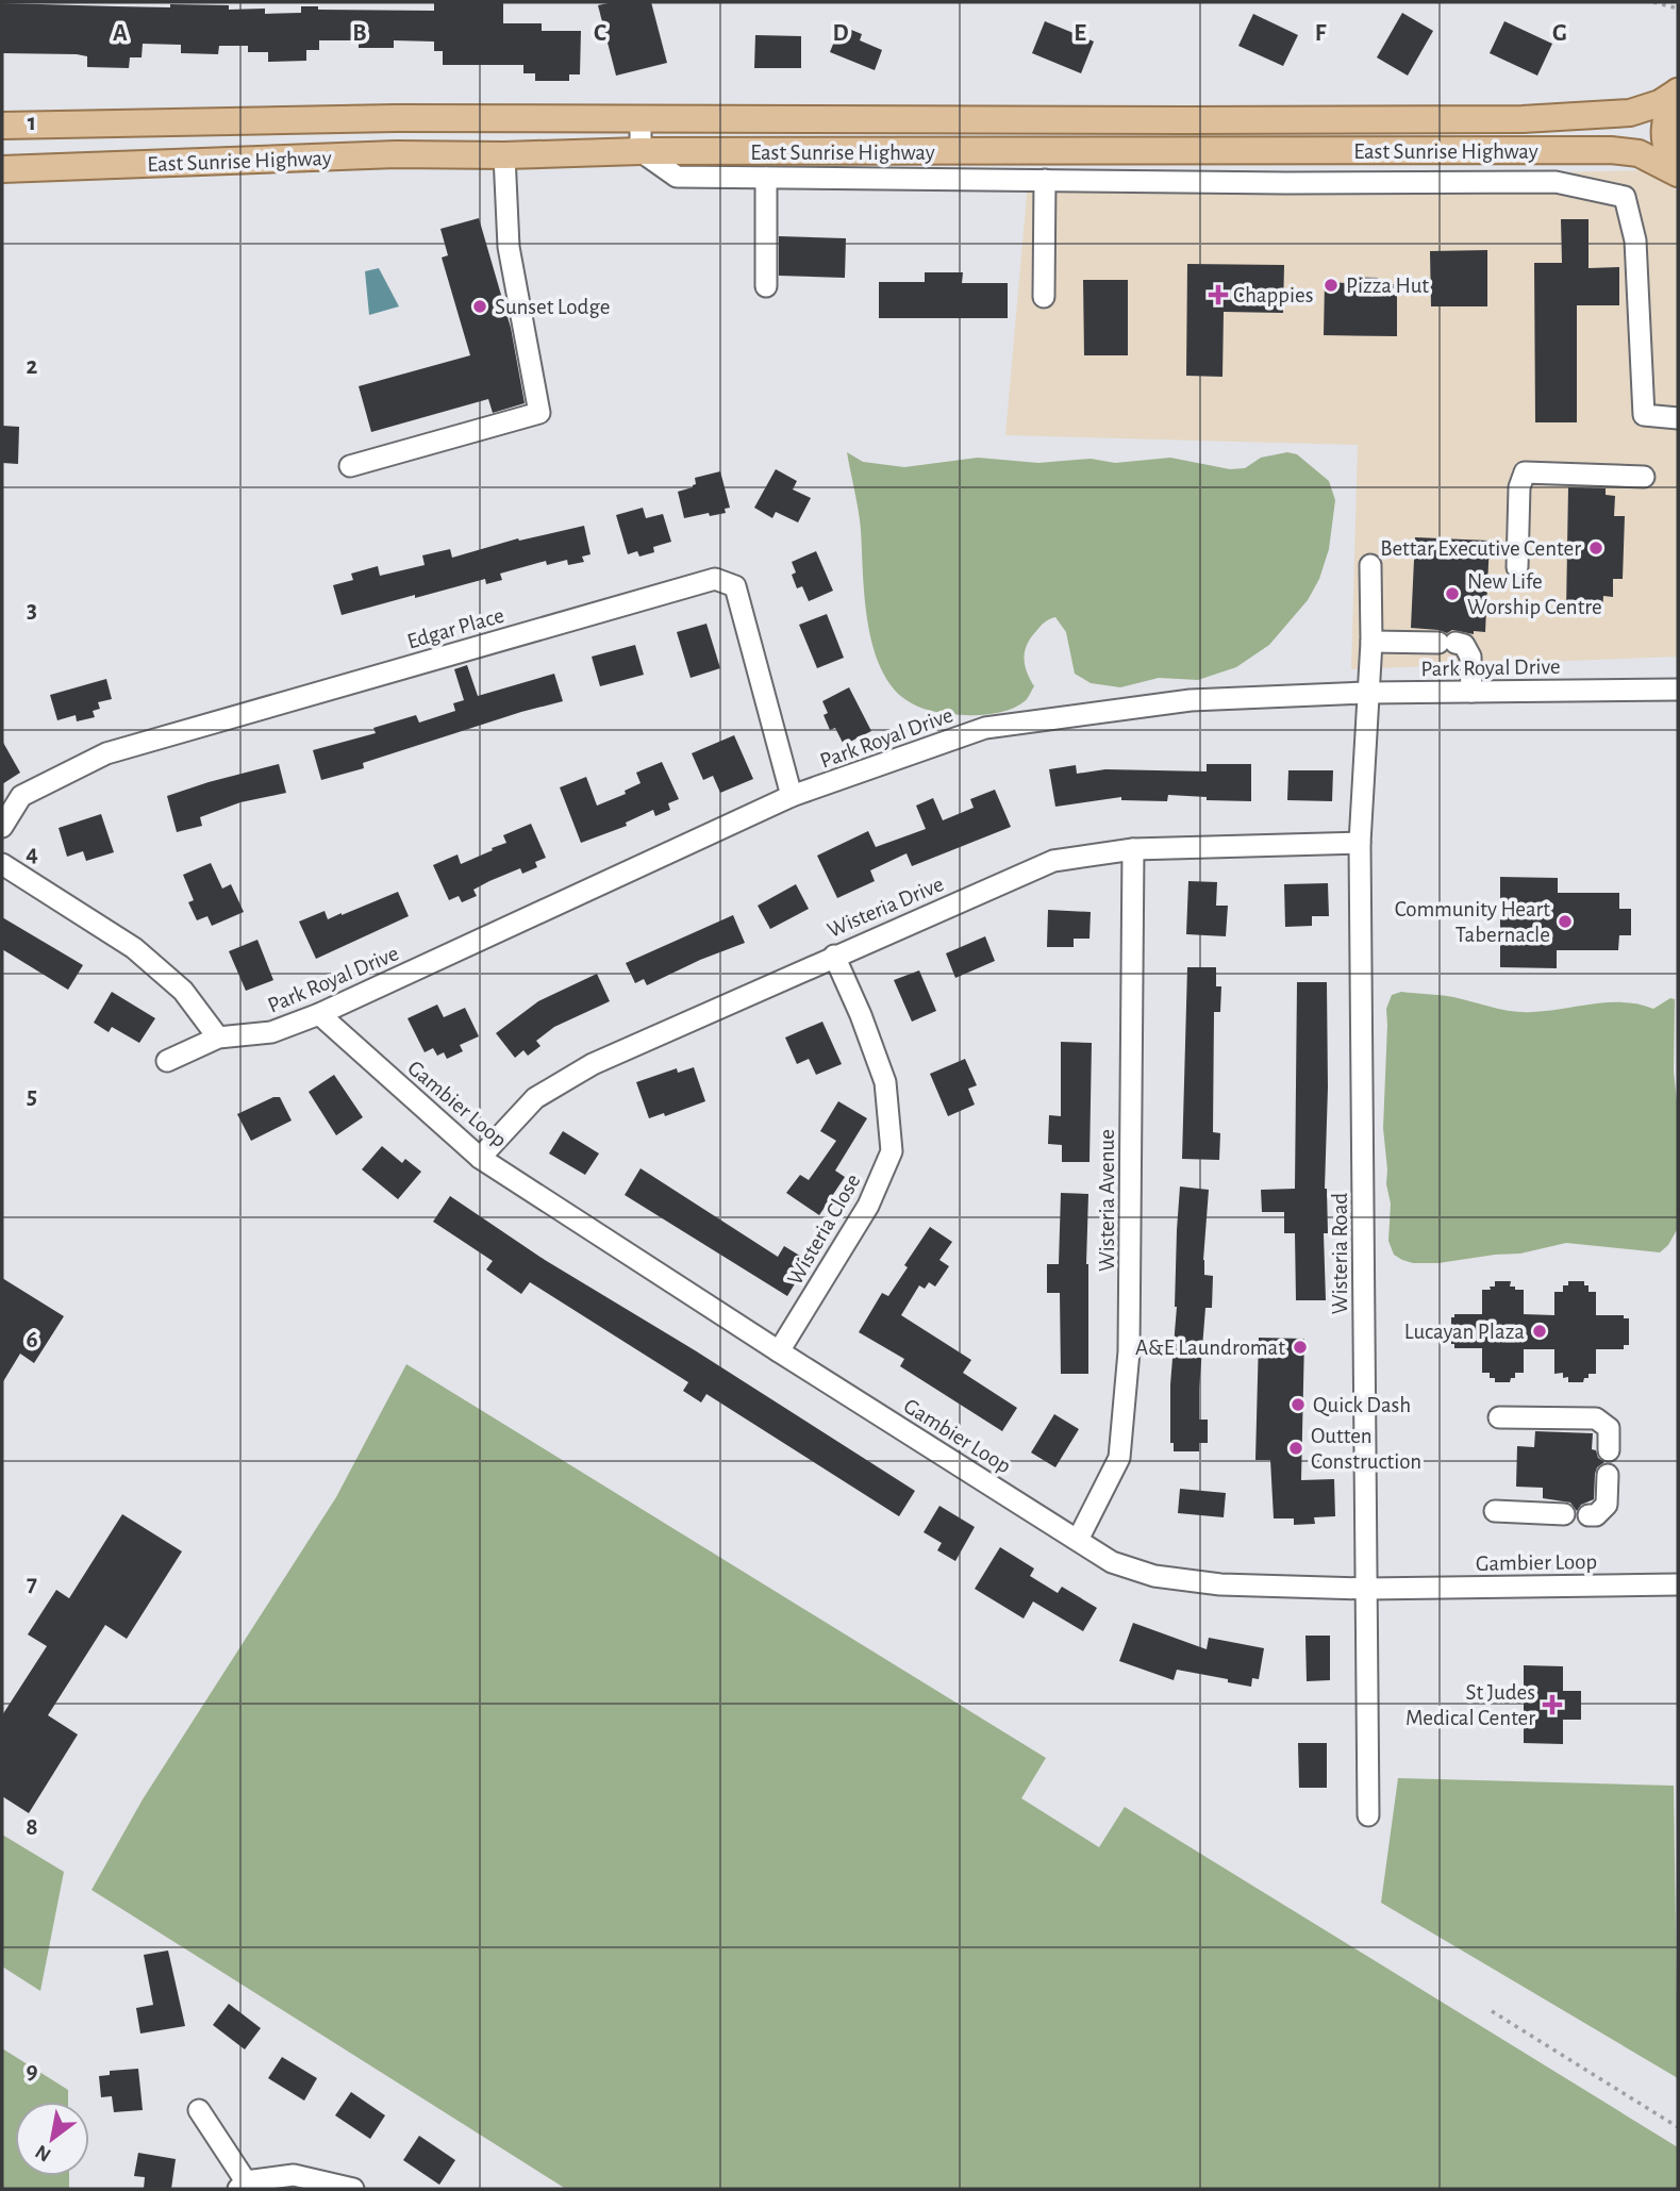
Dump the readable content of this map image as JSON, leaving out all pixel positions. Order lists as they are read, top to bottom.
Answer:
{
  "streets": {
    "main road": ["East Sunrise Highway"],
    "street": [
      "Edgar Place",
      "Park Royal Drive",
      "Wisteria Drive",
      "Gambier Loop",
      "Wisteria Avenue",
      "Wisteria Close",
      "Wisteria Road"
    ]
  },
  "crossings": [
    ["Edgar Place", "Park Royal Drive"],
    ["Park Royal Drive", "Gambier Loop"],
    ["Park Royal Drive", "Wisteria Road"],
    ["Wisteria Drive", "Gambier Loop"],
    ["Wisteria Drive", "Wisteria Avenue"],
    ["Wisteria Drive", "Wisteria Close"],
    ["Wisteria Drive", "Wisteria Road"],
    ["Gambier Loop", "Wisteria Avenue"],
    ["Gambier Loop", "Wisteria Close"],
    ["Gambier Loop", "Wisteria Road"]
  ],
  "places": {
    "other": [
      "Pizza Hut",
      "Sunset Lodge",
      "Bettar Executive Center",
      "New Life Worship Centre",
      "Community Heart Tabernacle",
      "Lucayan Plaza",
      "A&E Laundromat",
      "Quick Dash",
      "Outten Construction"
    ],
    "health": ["Chappies", "St Judes Medical Center"]
  },
  "north": "bottom left",
  "grid": {
    "columns": [
      "A",
      "B",
      "C",
      "D",
      "E",
      "F",
      "G"
    ],
    "rows": [
      "1",
      "2",
      "3",
      "4",
      "5",
      "6",
      "7",
      "8",
      "9"
    ]
  }
}
